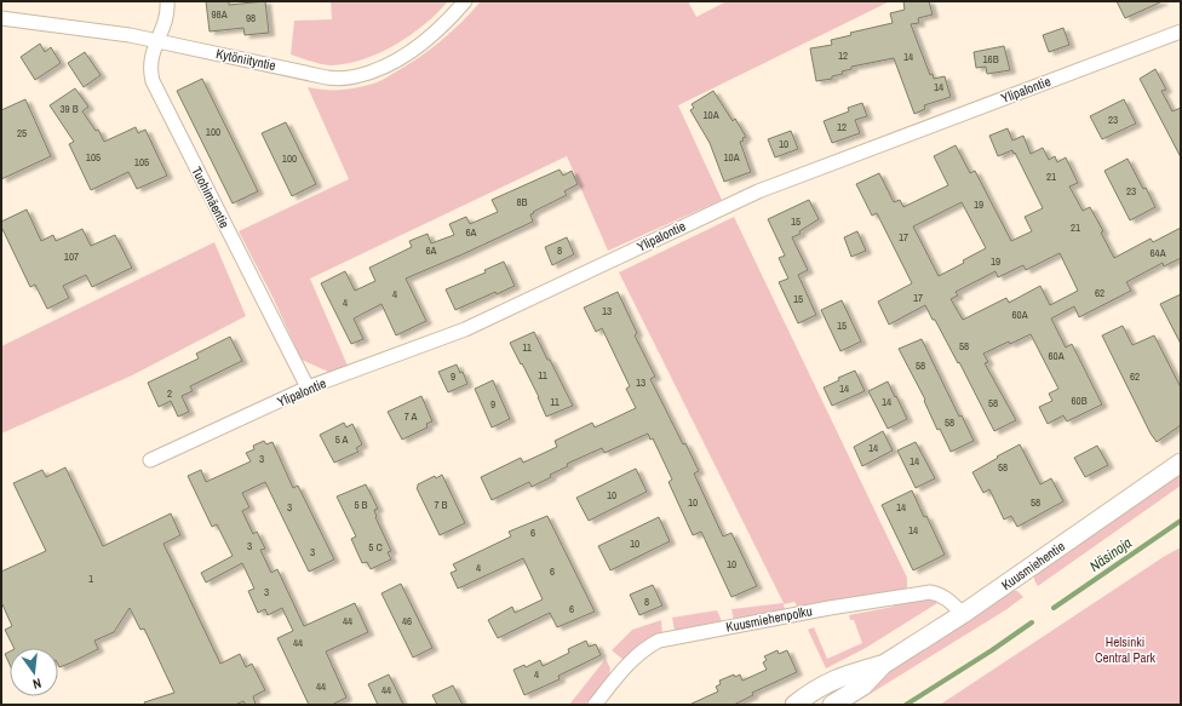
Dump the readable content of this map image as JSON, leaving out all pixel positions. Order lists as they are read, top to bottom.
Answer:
{
  "streets": {
    "main road": ["Kuusmiehentie"],
    "street": [
      "Kytöniityntie",
      "Ylipalontie",
      "Tuohimäentie",
      "Kuusmiehenpolku"
    ]
  },
  "crossings": [
    ["Kytöniityntie", "Tuohimäentie"],
    ["Ylipalontie", "Tuohimäentie"],
    ["Kuusmiehentie", "Kuusmiehenpolku"]
  ],
  "water": ["Näsinoja"],
  "parks": ["Helsinki Central Park"],
  "house_numbers": [
    "98A",
    "98",
    "12",
    "14",
    "16B",
    "14",
    "39 B",
    "10A",
    "23",
    "12",
    "100",
    "25",
    "10",
    "105",
    "10A",
    "100",
    "105",
    "21",
    "23",
    "8B",
    "19",
    "15",
    "21",
    "6A",
    "17",
    "6A",
    "8",
    "64A",
    "107",
    "19",
    "62",
    "4",
    "17",
    "15",
    "4",
    "13",
    "60A",
    "15",
    "58",
    "11",
    "60A",
    "58",
    "11",
    "9",
    "62",
    "13",
    "14",
    "2",
    "60B",
    "11",
    "14",
    "58",
    "9",
    "7 A",
    "58",
    "5 A",
    "14",
    "3",
    "14",
    "58",
    "10",
    "10",
    "58",
    "5 B",
    "7 B",
    "3",
    "14",
    "14",
    "6",
    "10",
    "3",
    "5 C",
    "3",
    "10",
    "4",
    "6",
    "1",
    "3",
    "8",
    "6",
    "44",
    "46",
    "44",
    "4",
    "44",
    "44"
  ],
  "north": "bottom"
}
